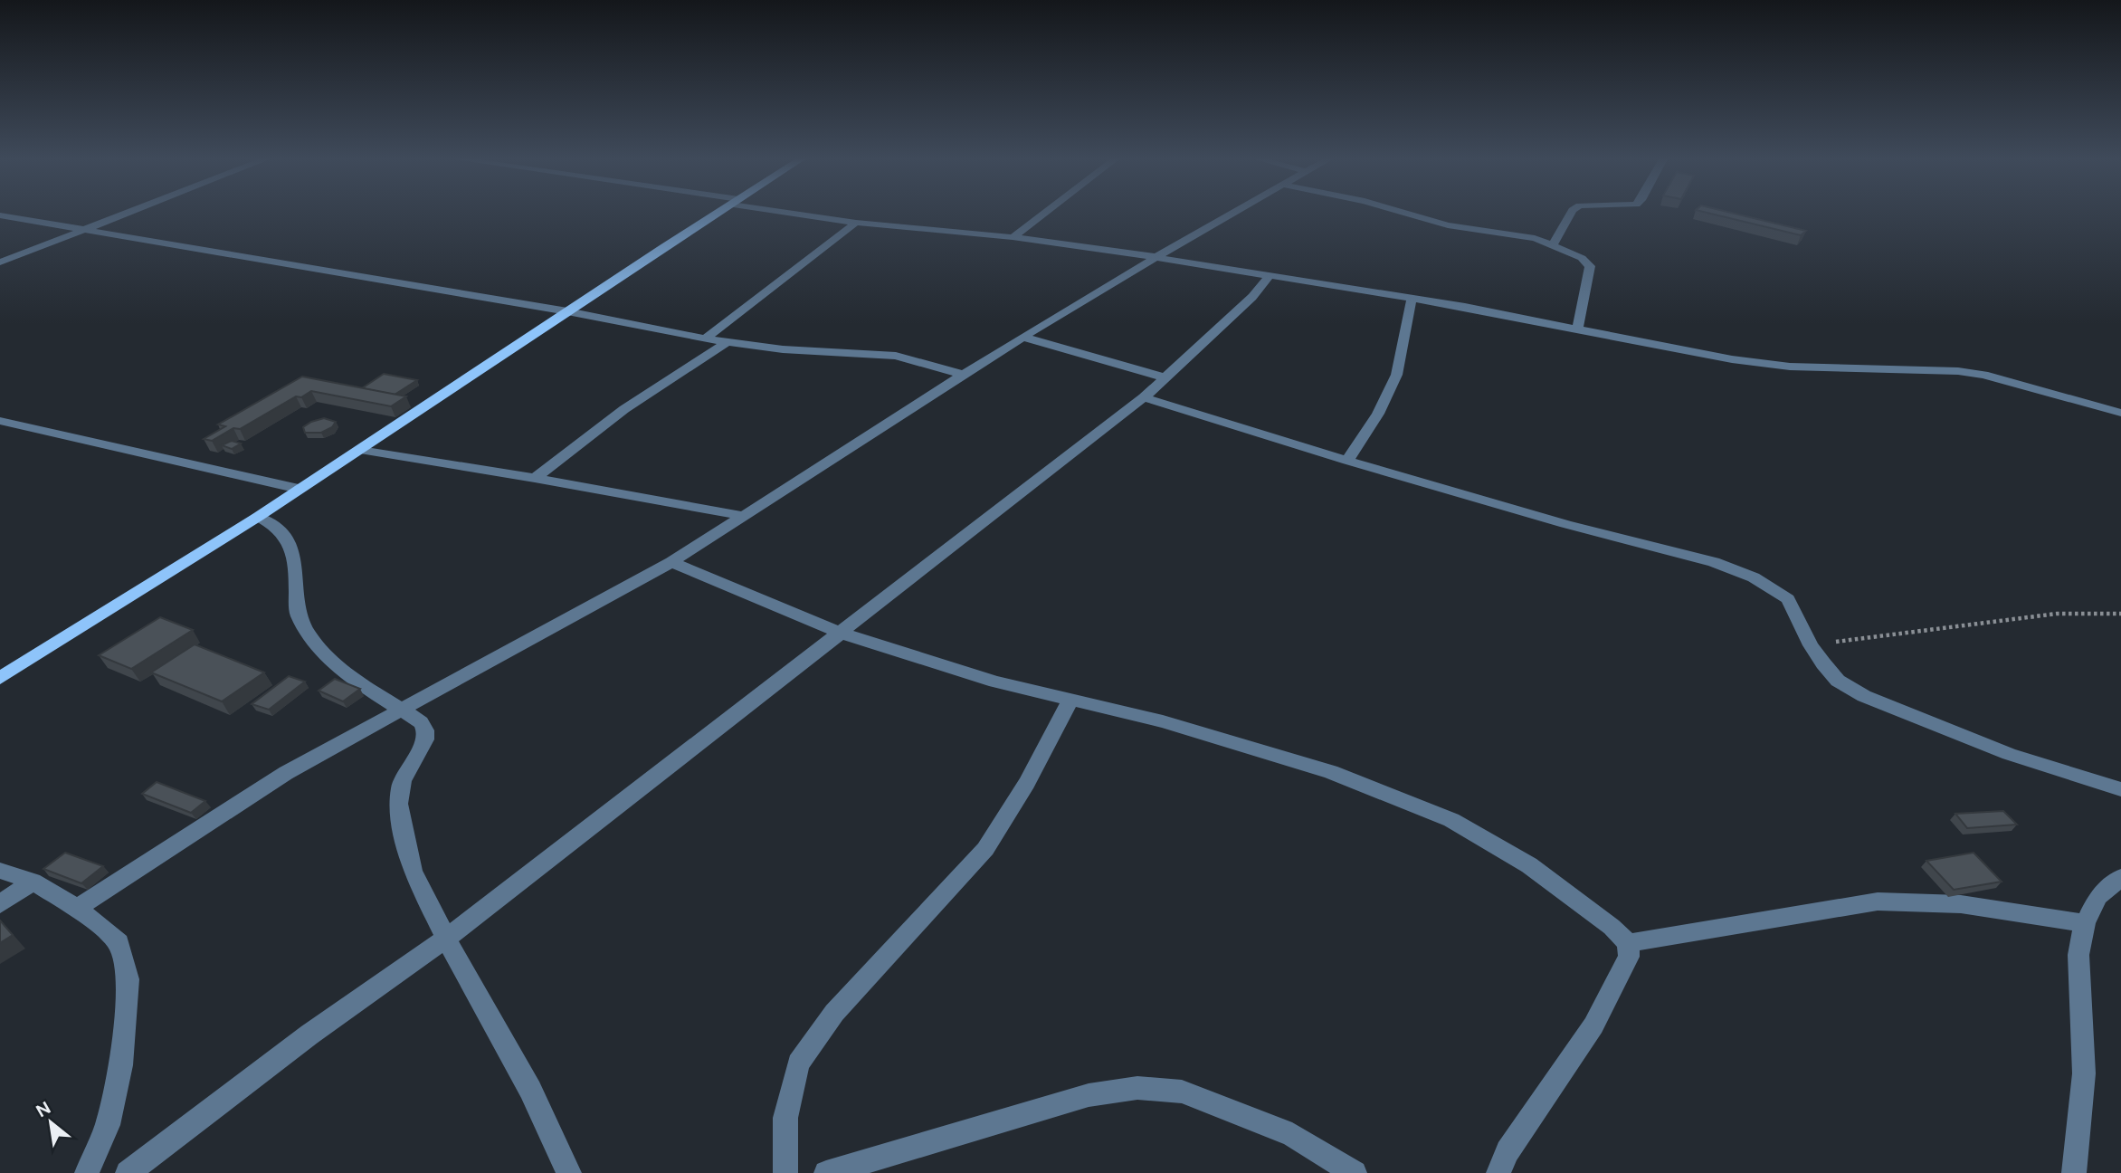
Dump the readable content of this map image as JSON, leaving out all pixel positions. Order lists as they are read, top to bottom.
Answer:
{
  "north": "top left"
}
